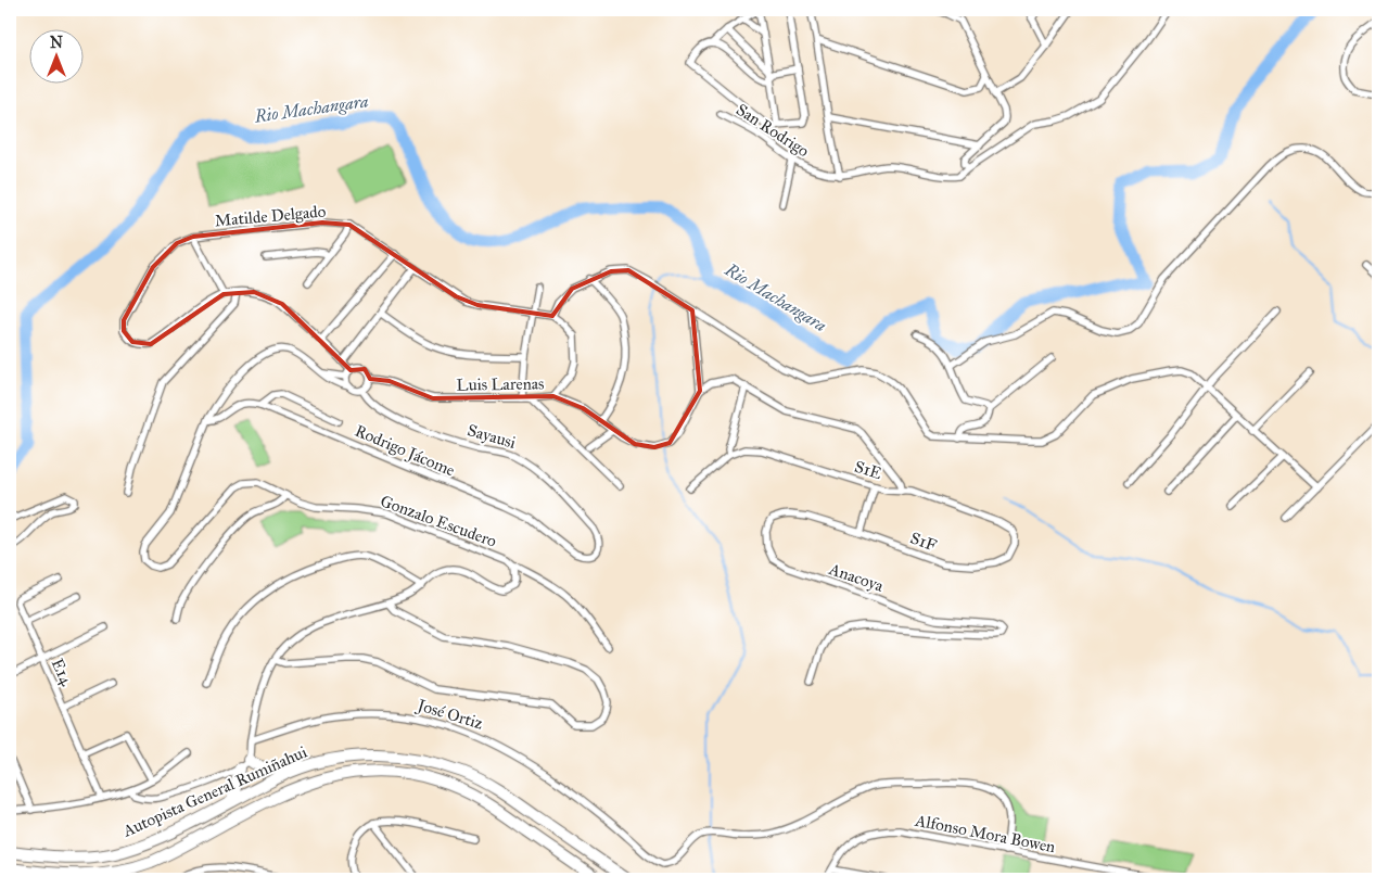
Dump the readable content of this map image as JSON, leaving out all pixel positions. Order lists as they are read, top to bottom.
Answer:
{
  "streets": {
    "highway": ["Autopista General Rumiñahui"],
    "street": [
      "San Rodrigo",
      "Matilde Delgado",
      "Luis Larenas",
      "Sayausi",
      "Rodrigo Jácome",
      "S1E",
      "Gonzalo Escudero",
      "S1F",
      "Anacoya",
      "E14",
      "José Ortiz",
      "Alfonso Mora Bowen"
    ]
  },
  "crossings": [
    ["Luis Larenas", "Sayausi"],
    ["Luis Larenas", "Gonzalo Escudero"],
    ["Sayausi", "Rodrigo Jácome"],
    ["Sayausi", "Gonzalo Escudero"],
    ["Rodrigo Jácome", "Gonzalo Escudero"],
    ["S1E", "S1F"],
    ["S1F", "Anacoya"],
    ["José Ortiz", "Alfonso Mora Bowen"]
  ],
  "water": ["Rio Machangara"],
  "north": "top"
}
